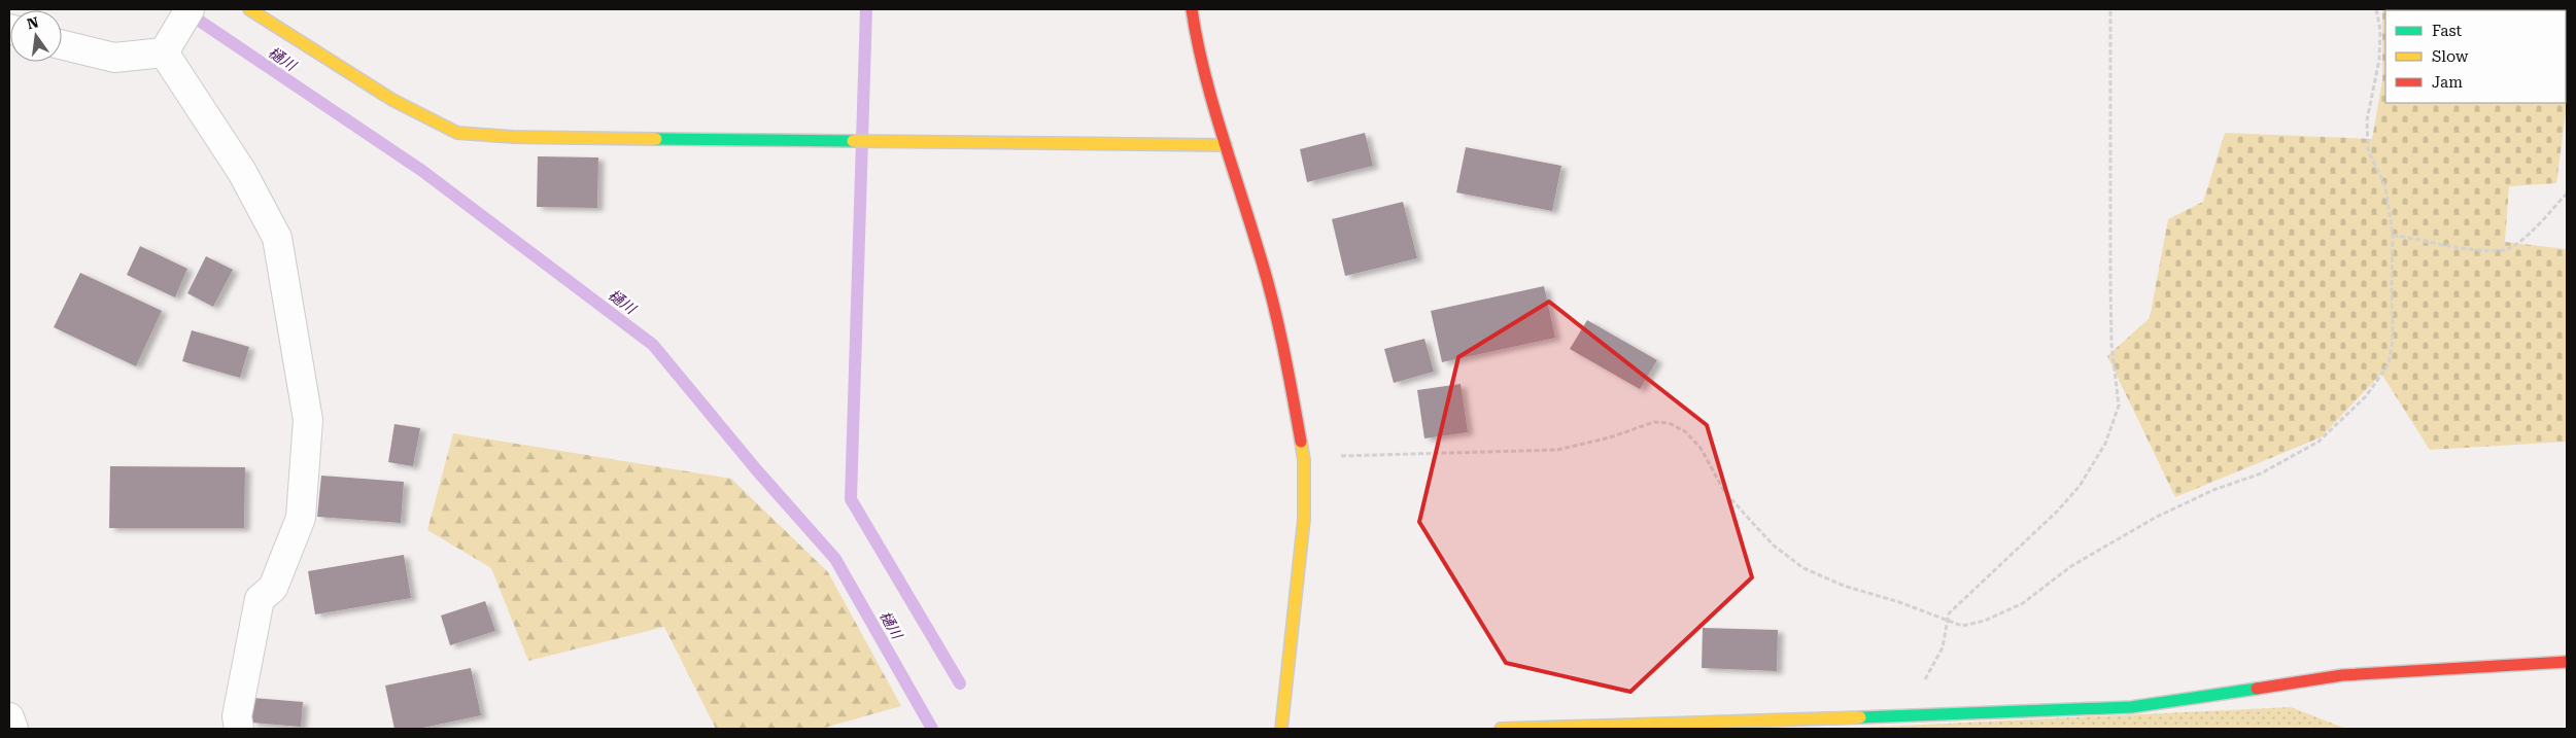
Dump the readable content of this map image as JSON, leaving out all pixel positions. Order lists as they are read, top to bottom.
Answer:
{
  "water": ["樋川"],
  "legend": ["Fast", "Slow", "Jam"],
  "north": "top"
}
